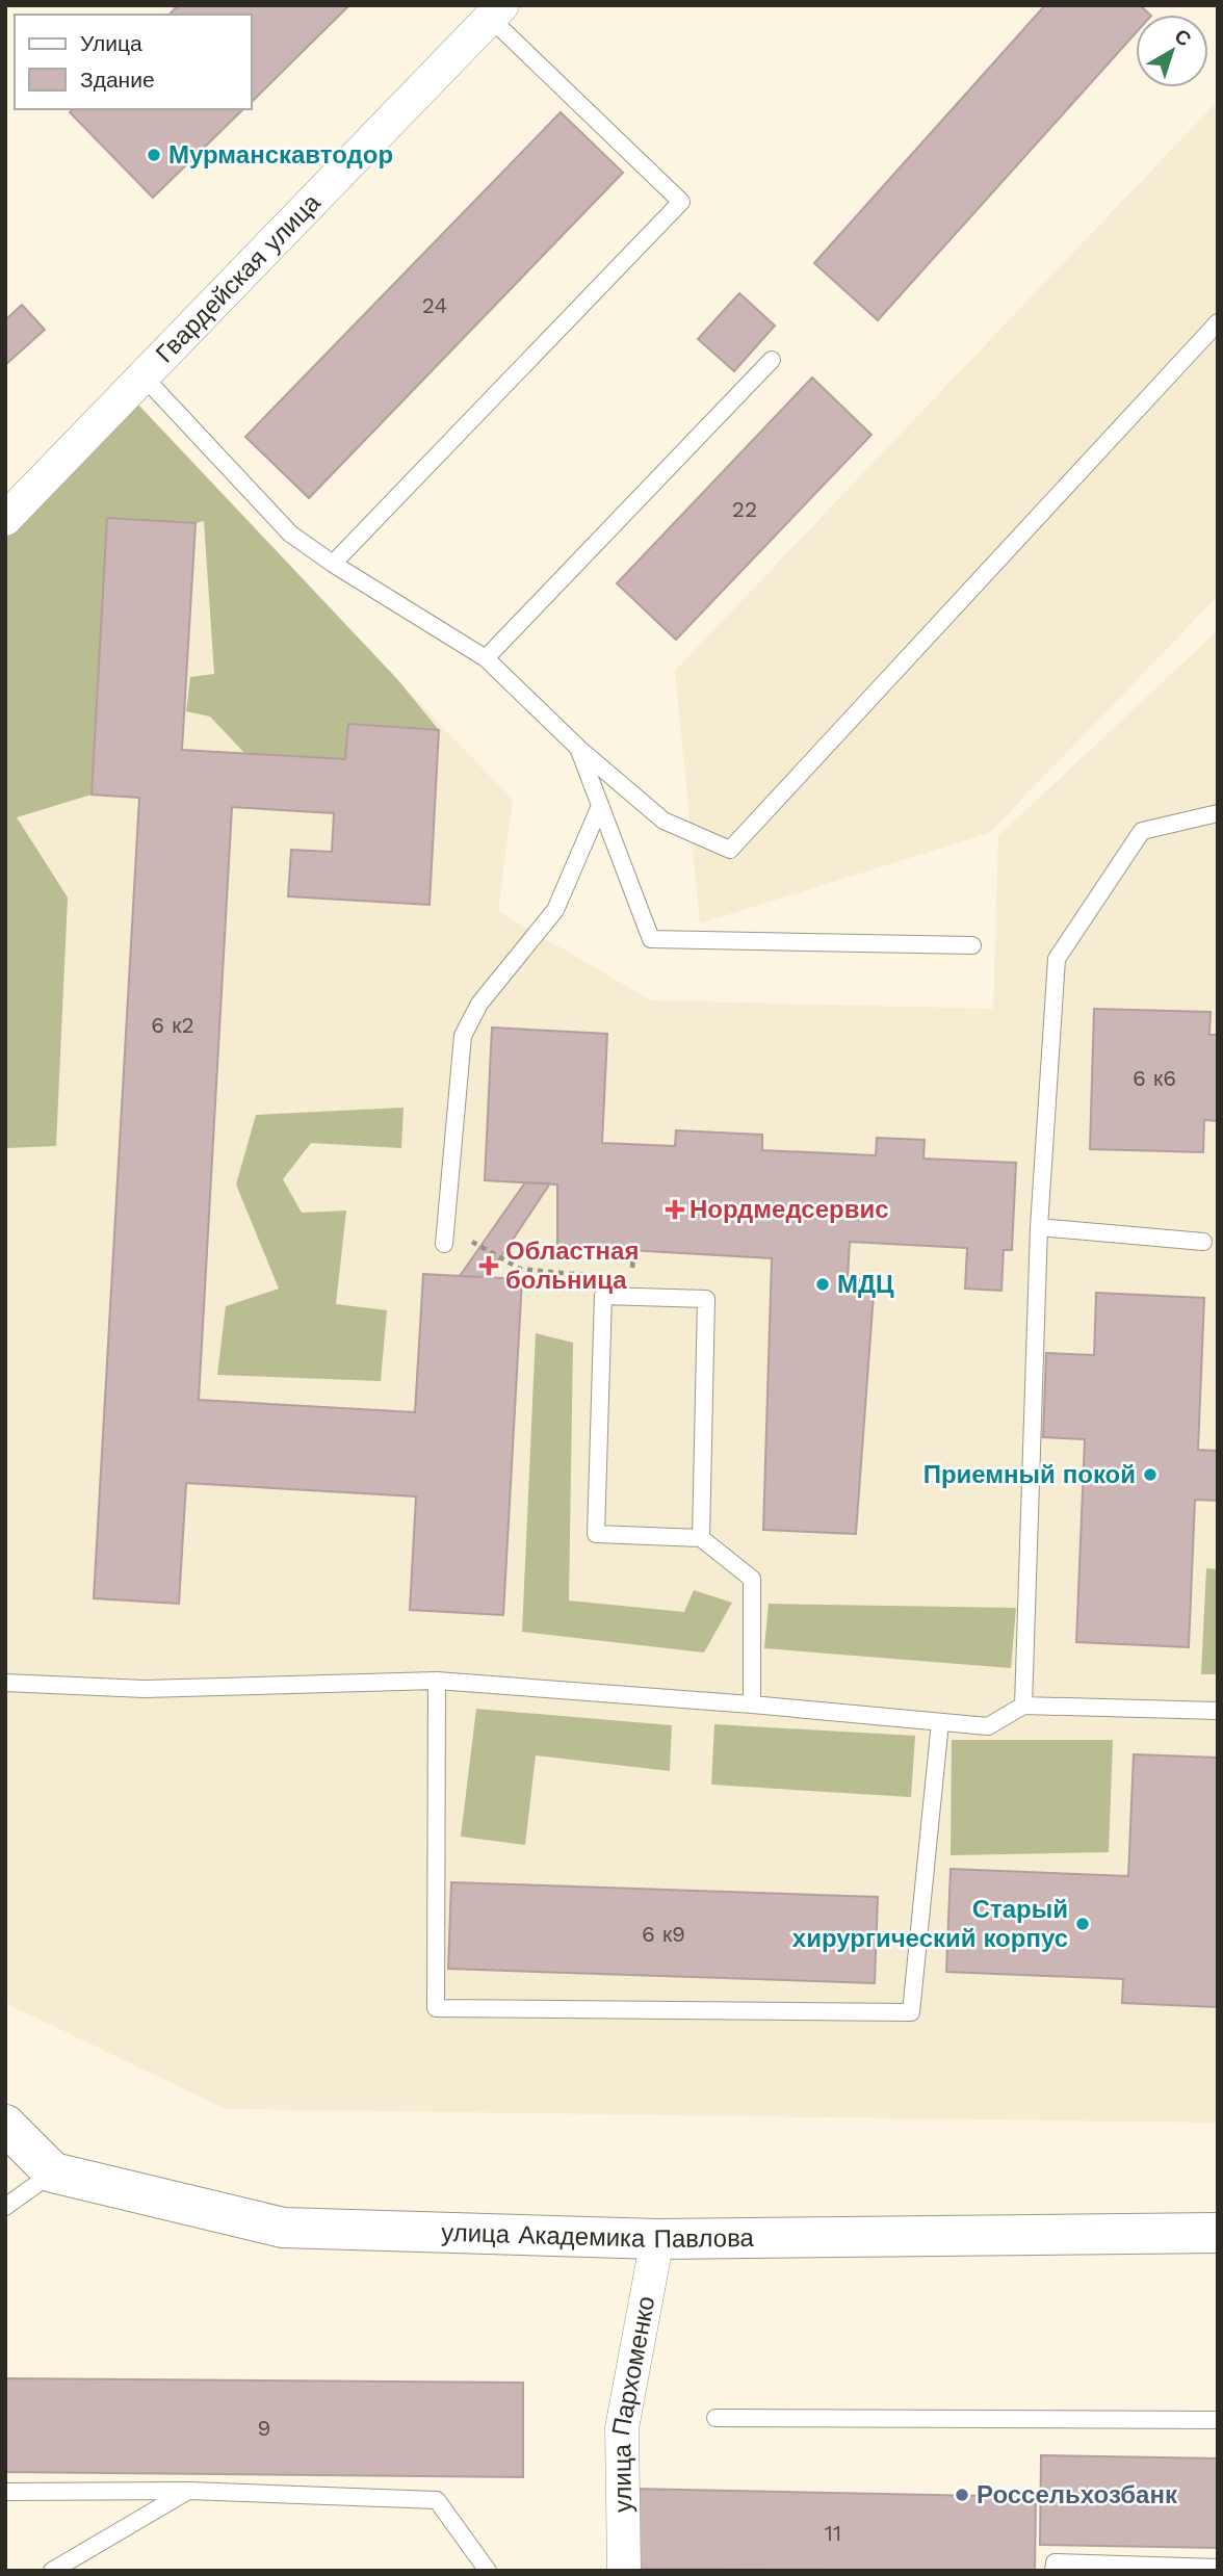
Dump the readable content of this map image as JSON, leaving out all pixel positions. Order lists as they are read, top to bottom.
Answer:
{
  "streets": {
    "street": ["Гвардейская улица", "улица Академика Павлова", "улица Пархоменко"]
  },
  "crossings": [
    ["улица Академика Павлова", "улица Пархоменко"]
  ],
  "places": {
    "other": [
      "Мурманскавтодор",
      "МДЦ",
      "Приемный покой",
      "Старый хирургический корпус",
      "Россельхозбанк"
    ],
    "health": ["Нордмедсервис", "Областная больница"]
  },
  "house_numbers": [
    "24",
    "22",
    "6 к2",
    "6 к6",
    "6 к9",
    "9",
    "11"
  ],
  "legend": ["Улица", "Здание"],
  "north": "top right"
}
